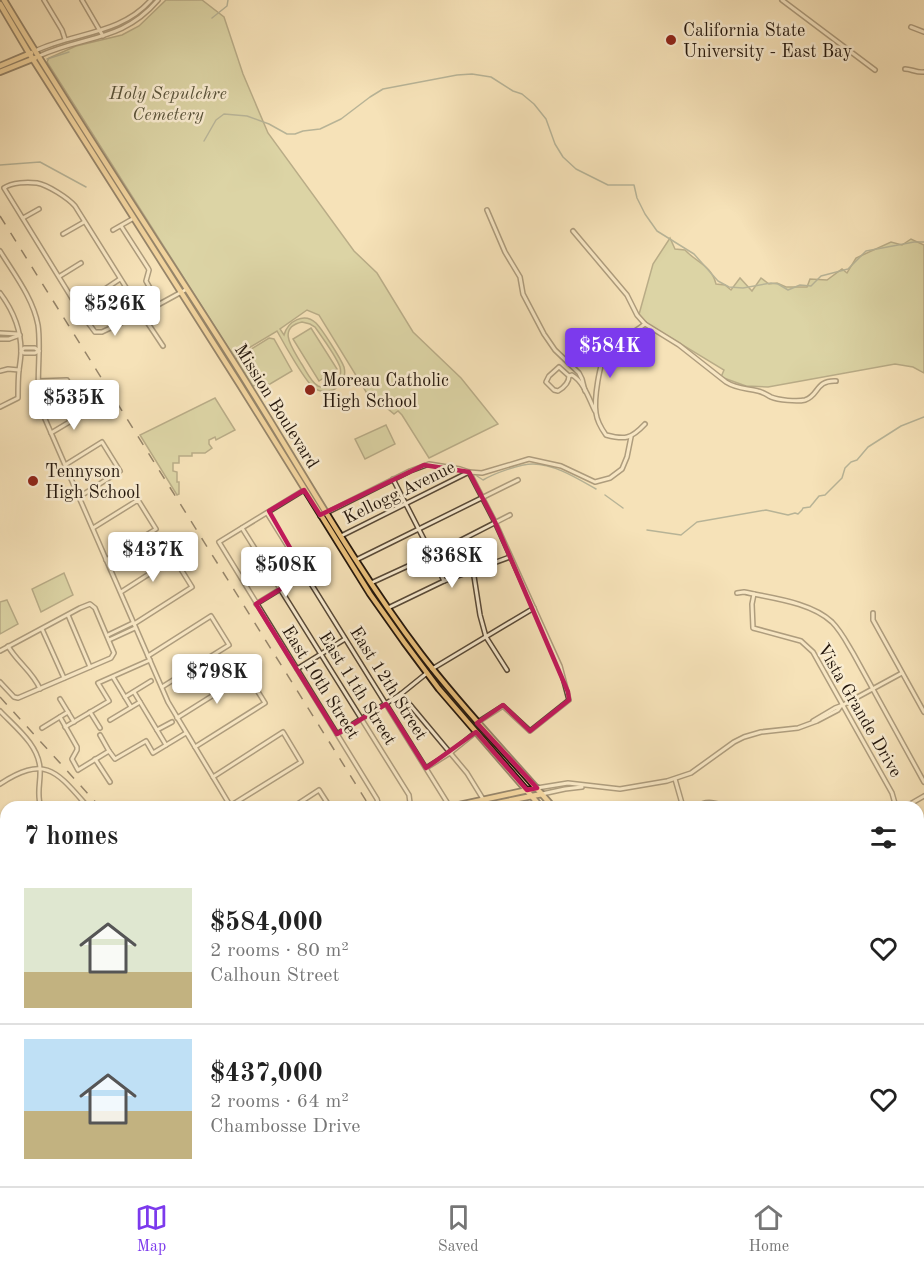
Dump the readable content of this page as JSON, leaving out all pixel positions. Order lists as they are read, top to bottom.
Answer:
{
  "streets": {
    "main road": ["Mission Boulevard"],
    "street": [
      "Kellogg Avenue",
      "East 10th Street",
      "East 12th Street",
      "East 11th Street",
      "Vista Grande Drive"
    ]
  },
  "crossings": [
    ["Mission Boulevard", "Kellogg Avenue"],
    ["East 10th Street", "East 11th Street"]
  ],
  "parks": ["Holy Sepulchre Cemetery"],
  "places": ["California State University - East Bay", "Moreau Catholic High School", "Tennyson High School"],
  "page": {
    "price": [
      "$526K",
      "$584K",
      "$535K",
      "$437K",
      "$368K",
      "$508K",
      "$798K"
    ],
    "heading": "7 homes",
    "list": [
      {
        "name": "$584,000",
        "note": "2 rooms · 80 m² · Calhoun Street"
      },
      {
        "name": "$437,000",
        "note": "2 rooms · 64 m² · Chambosse Drive"
      }
    ],
    "tabs": ["Map", "Saved", "Home"]
  }
}
